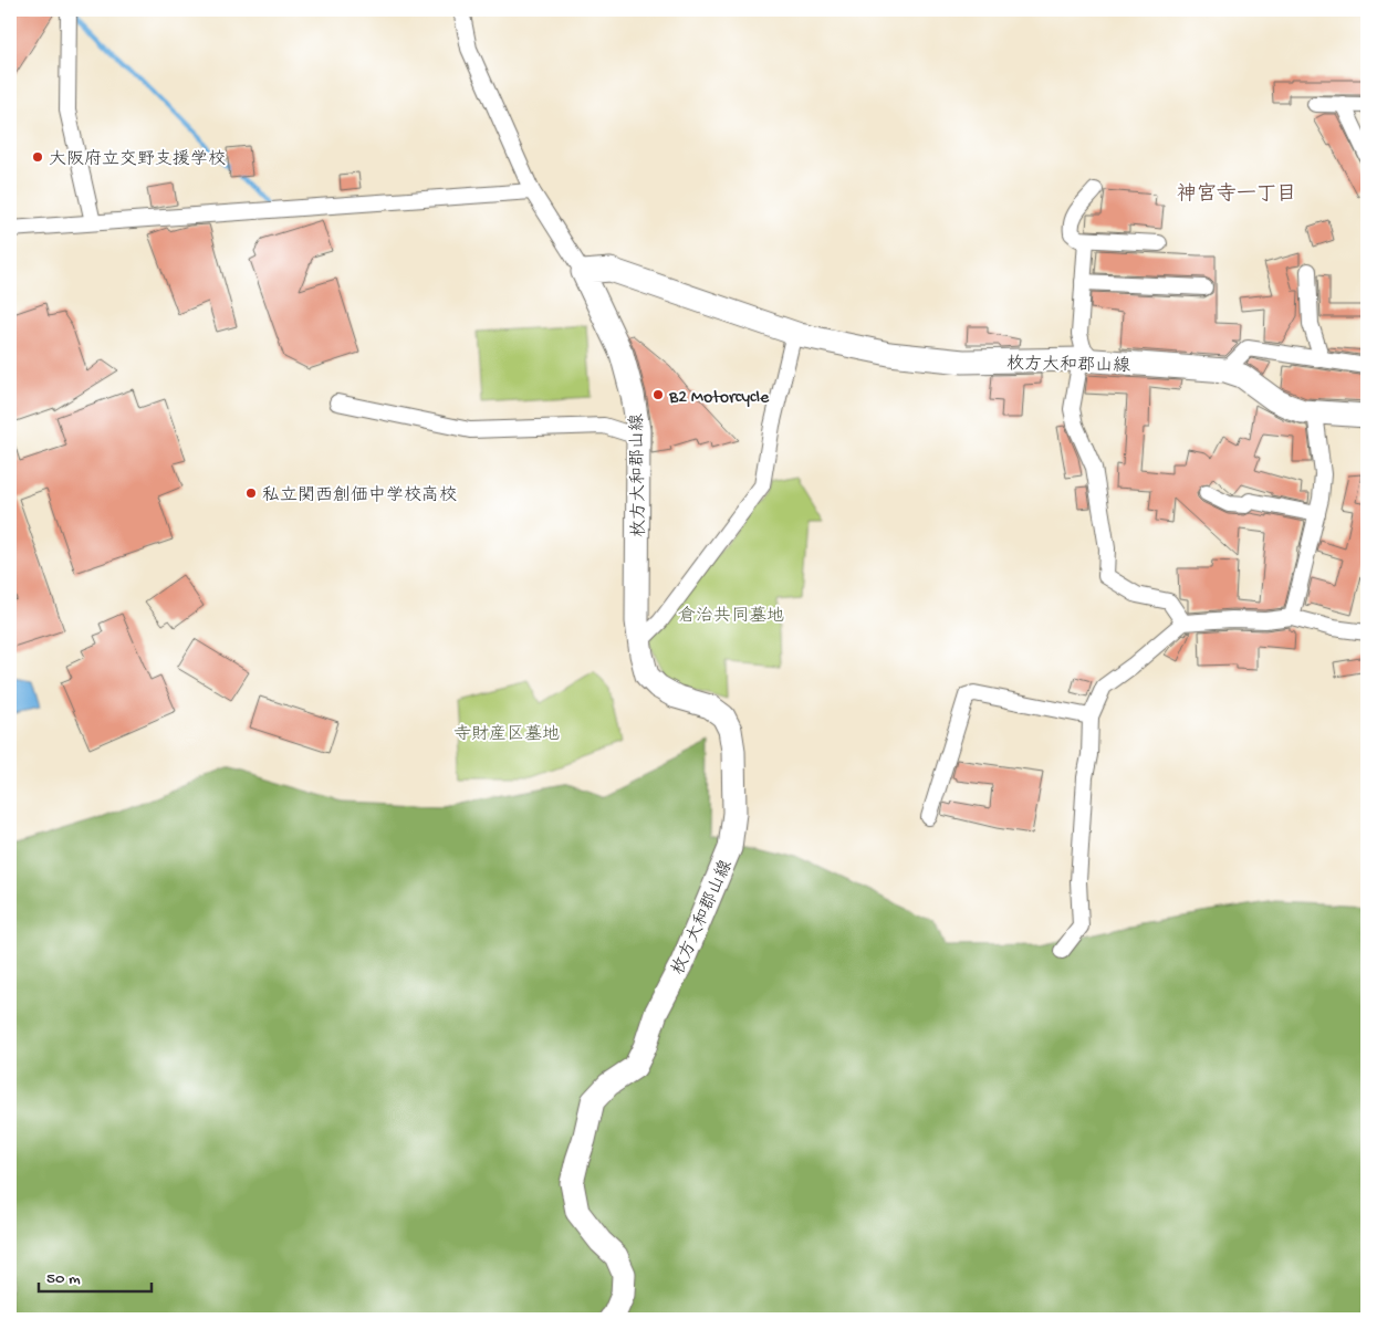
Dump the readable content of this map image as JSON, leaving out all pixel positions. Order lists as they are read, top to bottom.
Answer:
{
  "streets": {
    "main road": ["枚方大和郡山線"]
  },
  "districts": ["神宮寺一丁目"],
  "parks": ["倉治共同墓地", "寺財産区墓地"],
  "places": ["大阪府立交野支援学校", "B2 Motorcycle", "私立関西創価中学校高校"],
  "scale_bar": "50 m"
}
